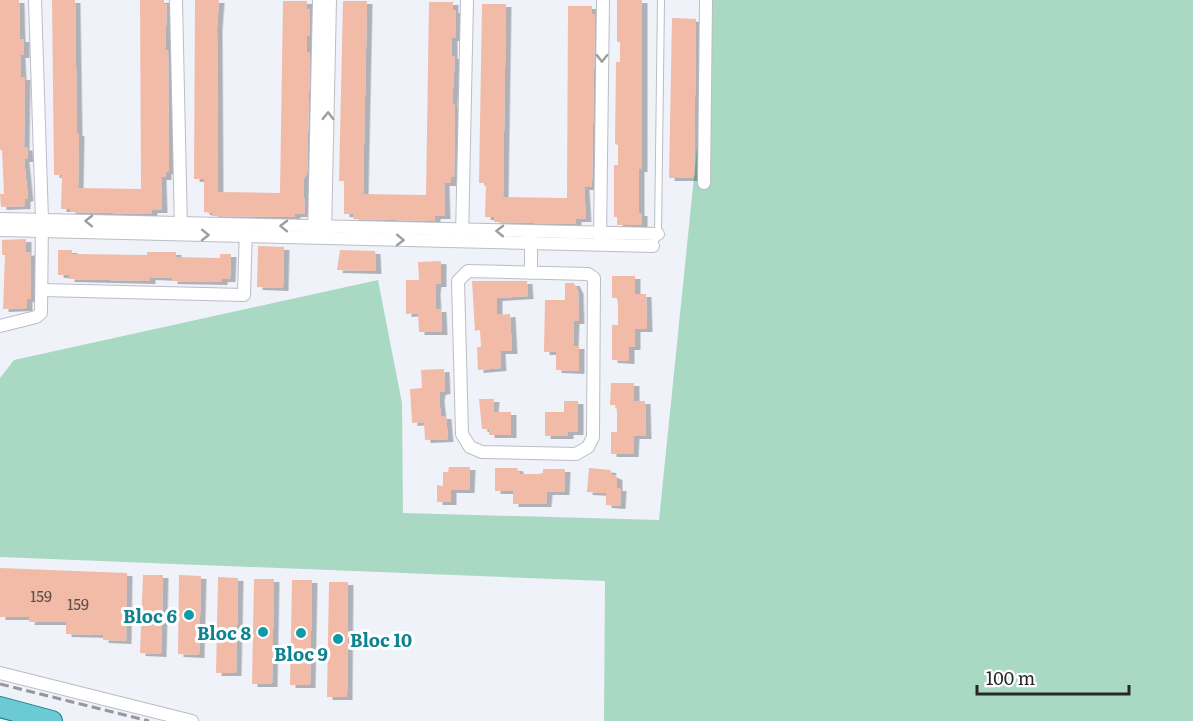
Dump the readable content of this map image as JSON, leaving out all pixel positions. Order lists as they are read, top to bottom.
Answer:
{
  "places": [
    "Bloc 6",
    "Bloc 8",
    "Bloc 9",
    "Bloc 10"
  ],
  "house_numbers": ["159", "159"],
  "scale_bar": "100 m"
}
